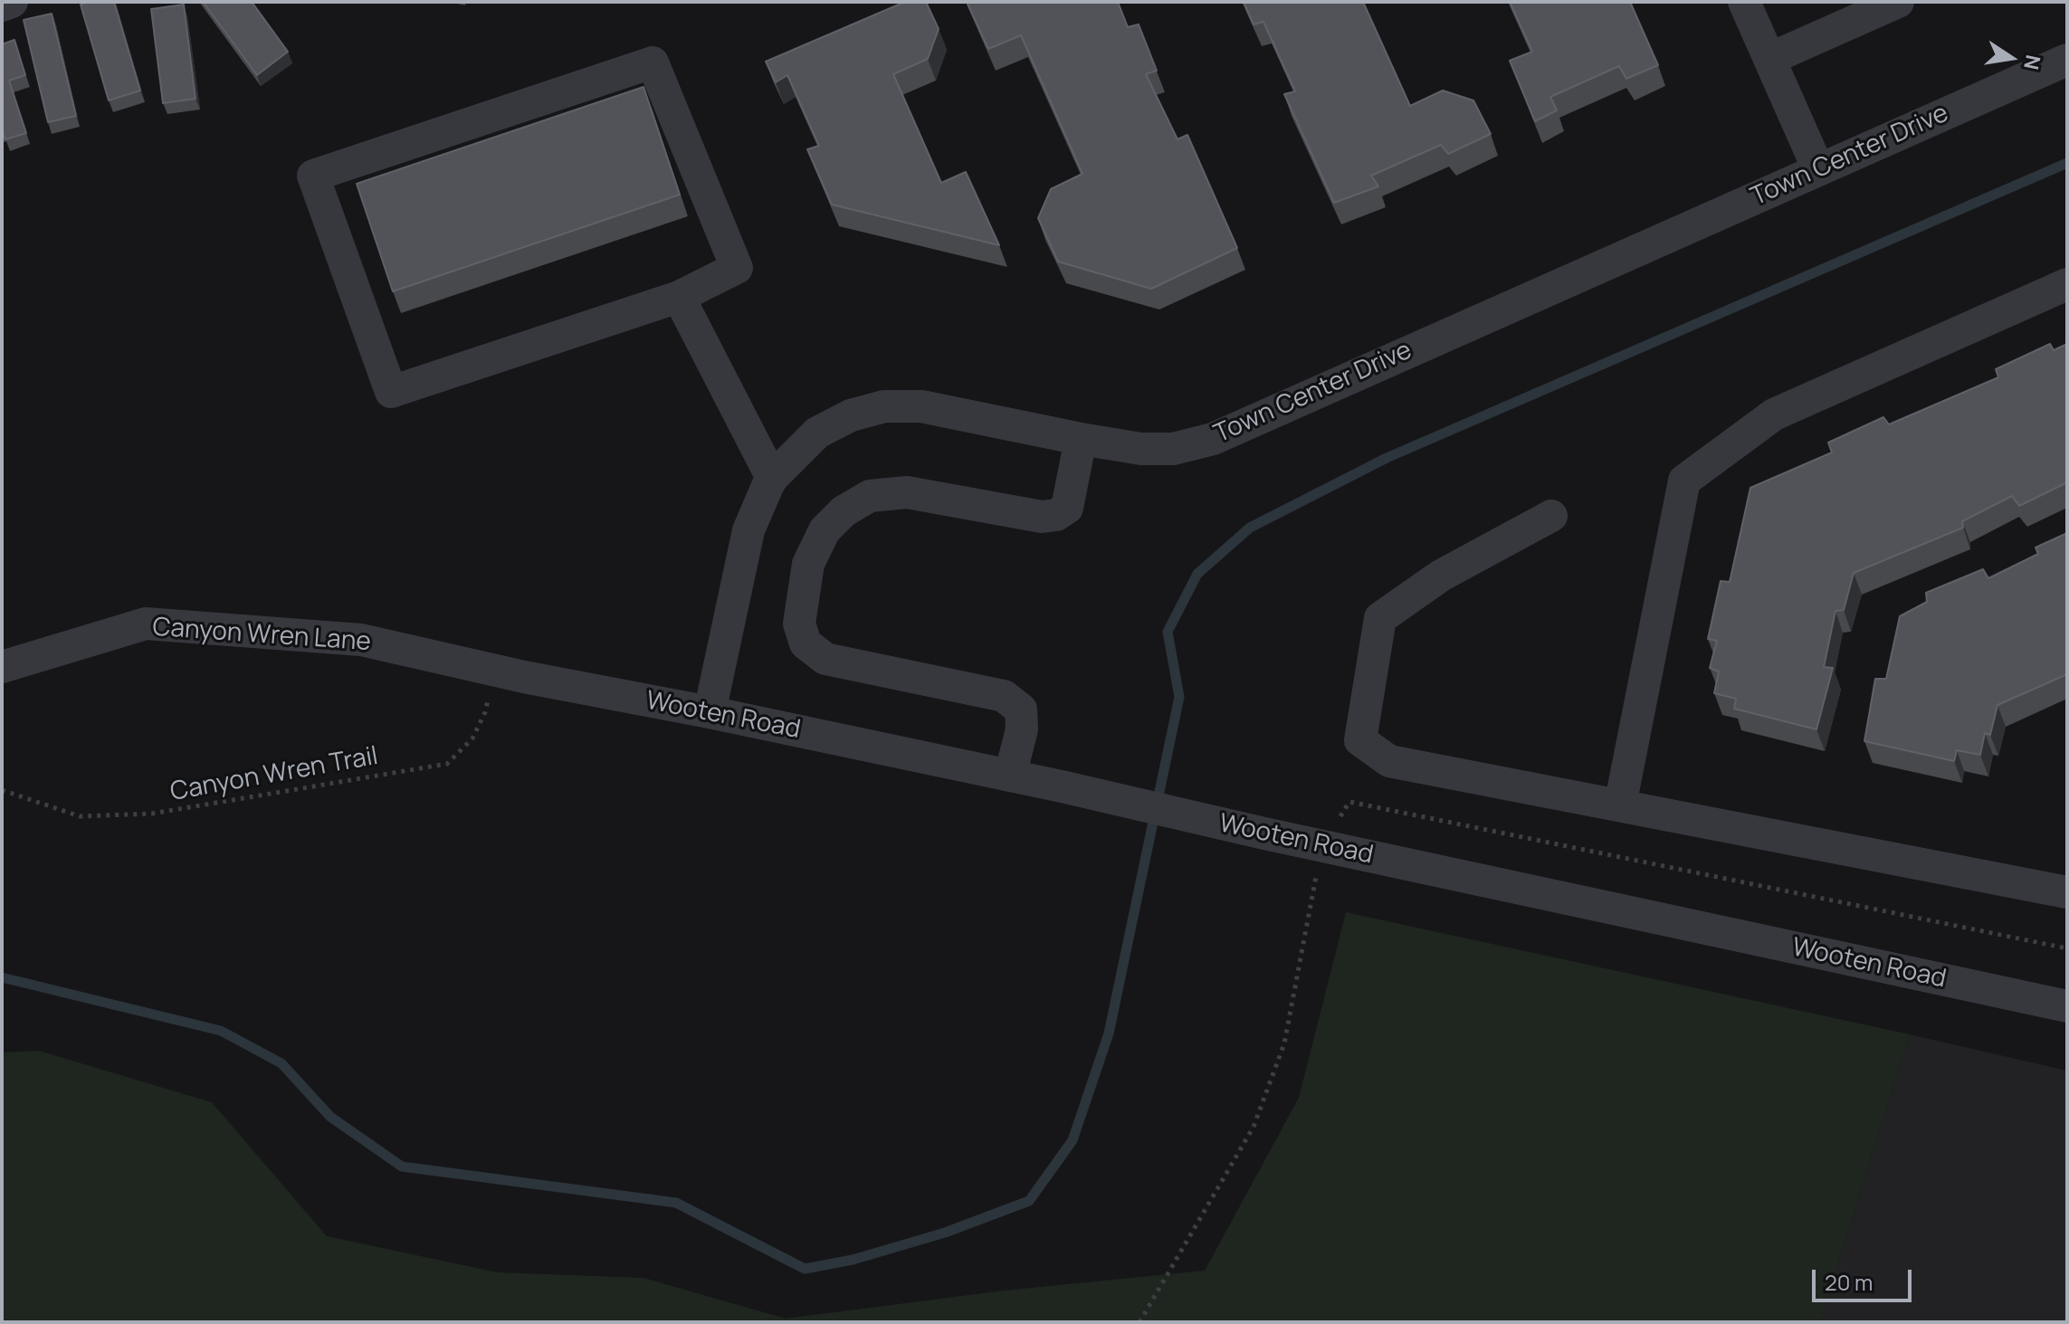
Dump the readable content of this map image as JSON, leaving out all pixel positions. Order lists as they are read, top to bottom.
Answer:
{
  "streets": {
    "street": ["Town Center Drive", "Canyon Wren Lane", "Wooten Road"],
    "path": ["Canyon Wren Trail"]
  },
  "crossings": [
    ["Town Center Drive", "Wooten Road"],
    ["Canyon Wren Lane", "Wooten Road"],
    ["Canyon Wren Lane", "Canyon Wren Trail"],
    ["Wooten Road", "Canyon Wren Trail"]
  ],
  "scale_bar": "20 m",
  "north": "right"
}
